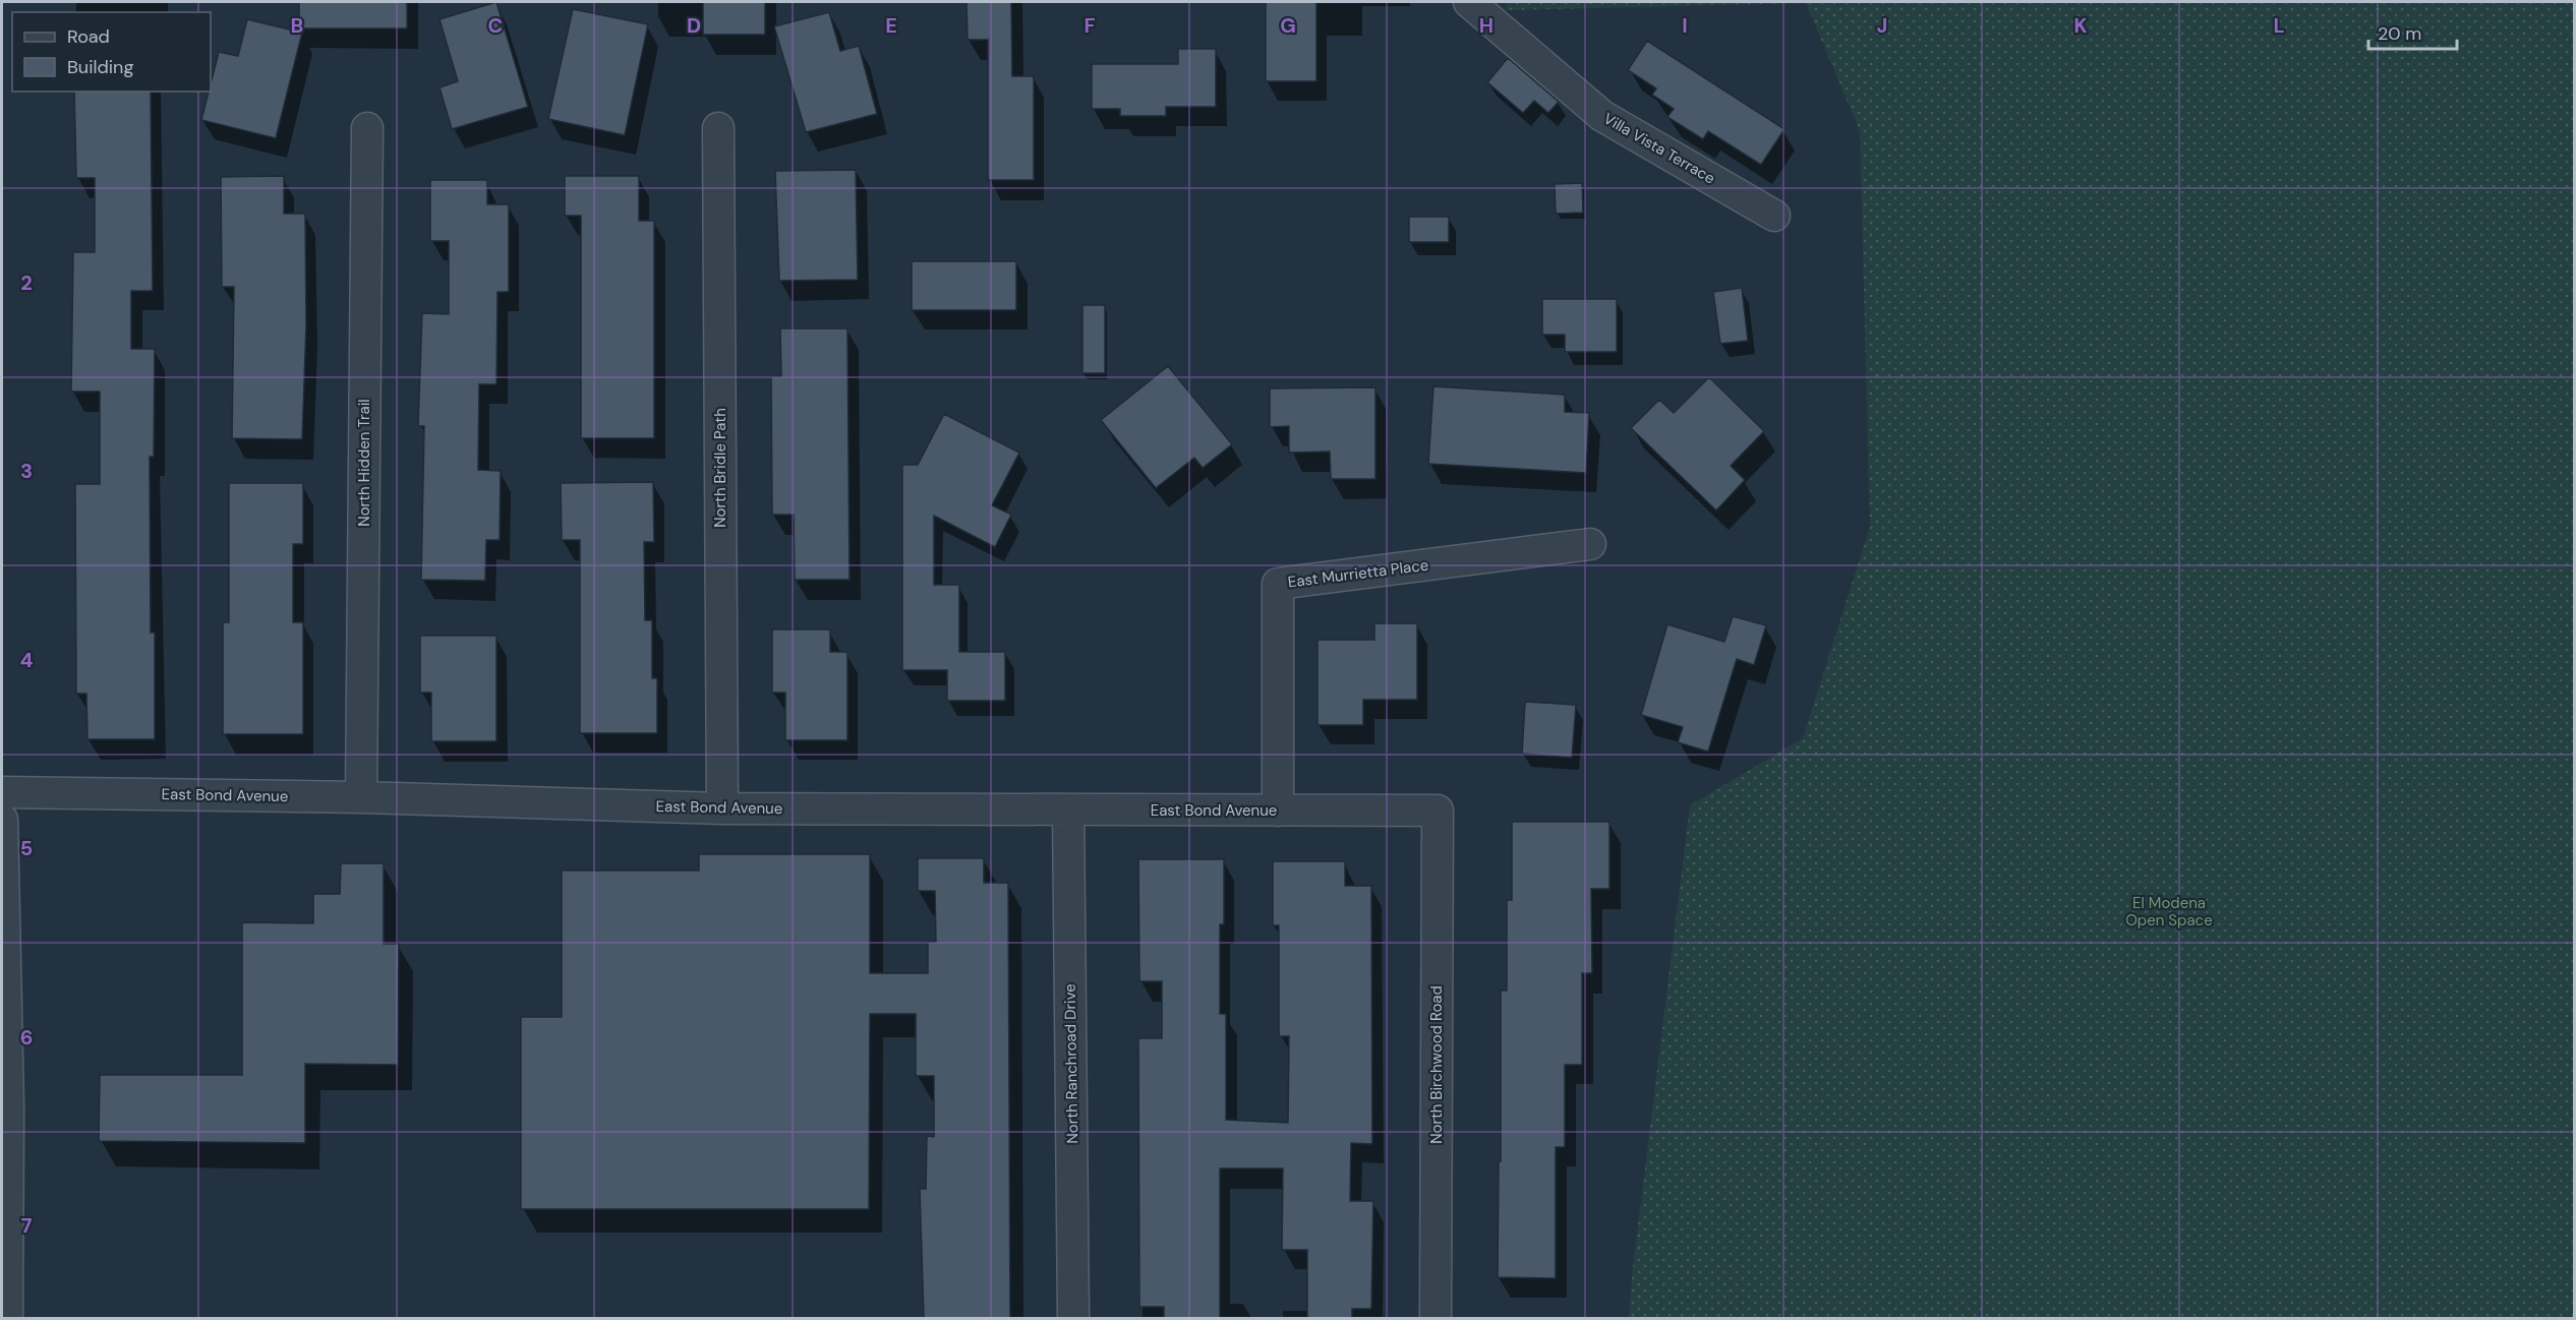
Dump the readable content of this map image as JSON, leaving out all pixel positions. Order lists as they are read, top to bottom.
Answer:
{
  "streets": {
    "street": [
      "Villa Vista Terrace",
      "North Hidden Trail",
      "North Bridle Path",
      "East Murrietta Place",
      "East Bond Avenue",
      "North Ranchroad Drive",
      "North Birchwood Road"
    ]
  },
  "crossings": [
    ["North Hidden Trail", "East Bond Avenue"],
    ["North Bridle Path", "East Bond Avenue"],
    ["East Murrietta Place", "East Bond Avenue"],
    ["East Bond Avenue", "North Ranchroad Drive"],
    ["East Bond Avenue", "North Birchwood Road"]
  ],
  "parks": ["El Modena Open Space"],
  "legend": ["Road", "Building"],
  "scale_bar": "20 m",
  "grid": {
    "columns": [
      "B",
      "C",
      "D",
      "E",
      "F",
      "G",
      "H",
      "I",
      "J",
      "K",
      "L"
    ],
    "rows": [
      "2",
      "3",
      "4",
      "5",
      "6",
      "7"
    ]
  }
}
